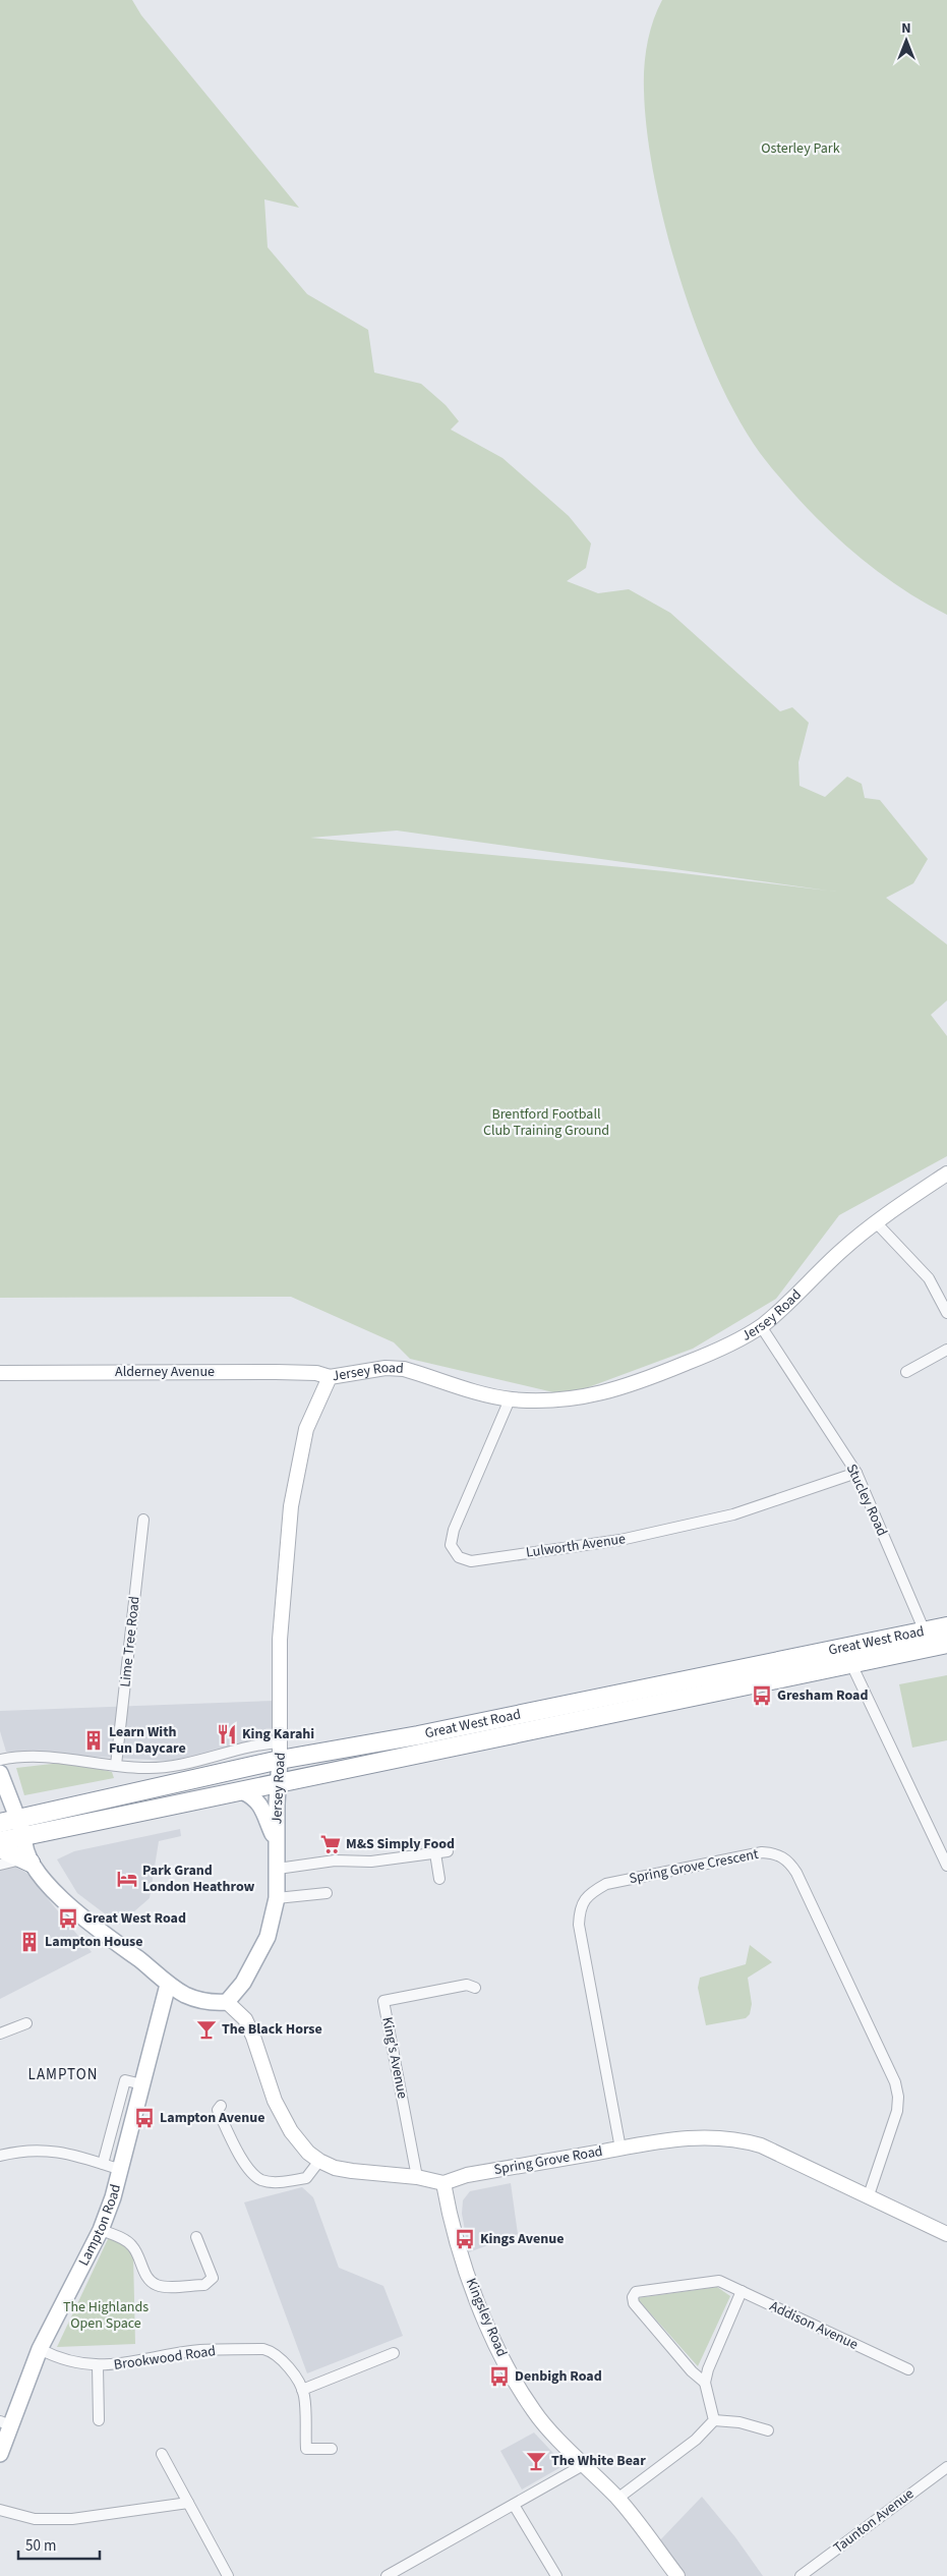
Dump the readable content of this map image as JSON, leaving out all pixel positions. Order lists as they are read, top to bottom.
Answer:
{
  "streets": {
    "highway": ["Great West Road"],
    "main road": ["Jersey Road", "Lampton Road"],
    "street": [
      "Alderney Avenue",
      "Stucley Road",
      "Lulworth Avenue",
      "Lime Tree Road",
      "Spring Grove Crescent",
      "King's Avenue",
      "Spring Grove Road",
      "Kingsley Road",
      "Addison Avenue",
      "Brookwood Road",
      "Taunton Avenue"
    ]
  },
  "crossings": [
    ["Jersey Road", "Alderney Avenue"],
    ["Jersey Road", "Stucley Road"],
    ["Jersey Road", "Lulworth Avenue"],
    ["Jersey Road", "Great West Road"],
    ["Stucley Road", "Lulworth Avenue"],
    ["Stucley Road", "Great West Road"],
    ["Spring Grove Crescent", "Spring Grove Road"],
    ["Spring Grove Road", "Kingsley Road"],
    ["Lampton Road", "Brookwood Road"]
  ],
  "districts": ["LAMPTON"],
  "parks": ["Osterley Park", "Brentford Football Club Training Ground", "The Highlands Open Space"],
  "places": {
    "bus stop": [
      "Gresham Road",
      "Great West Road",
      "Lampton Avenue",
      "Kings Avenue",
      "Denbigh Road"
    ],
    "restaurant": ["King Karahi"],
    "building": ["Learn With Fun Daycare", "Lampton House"],
    "supermarket": ["M&S Simply Food"],
    "hotel": ["Park Grand London Heathrow"],
    "bar": ["The Black Horse", "The White Bear"]
  },
  "scale_bar": "50 m",
  "north": "top"
}
